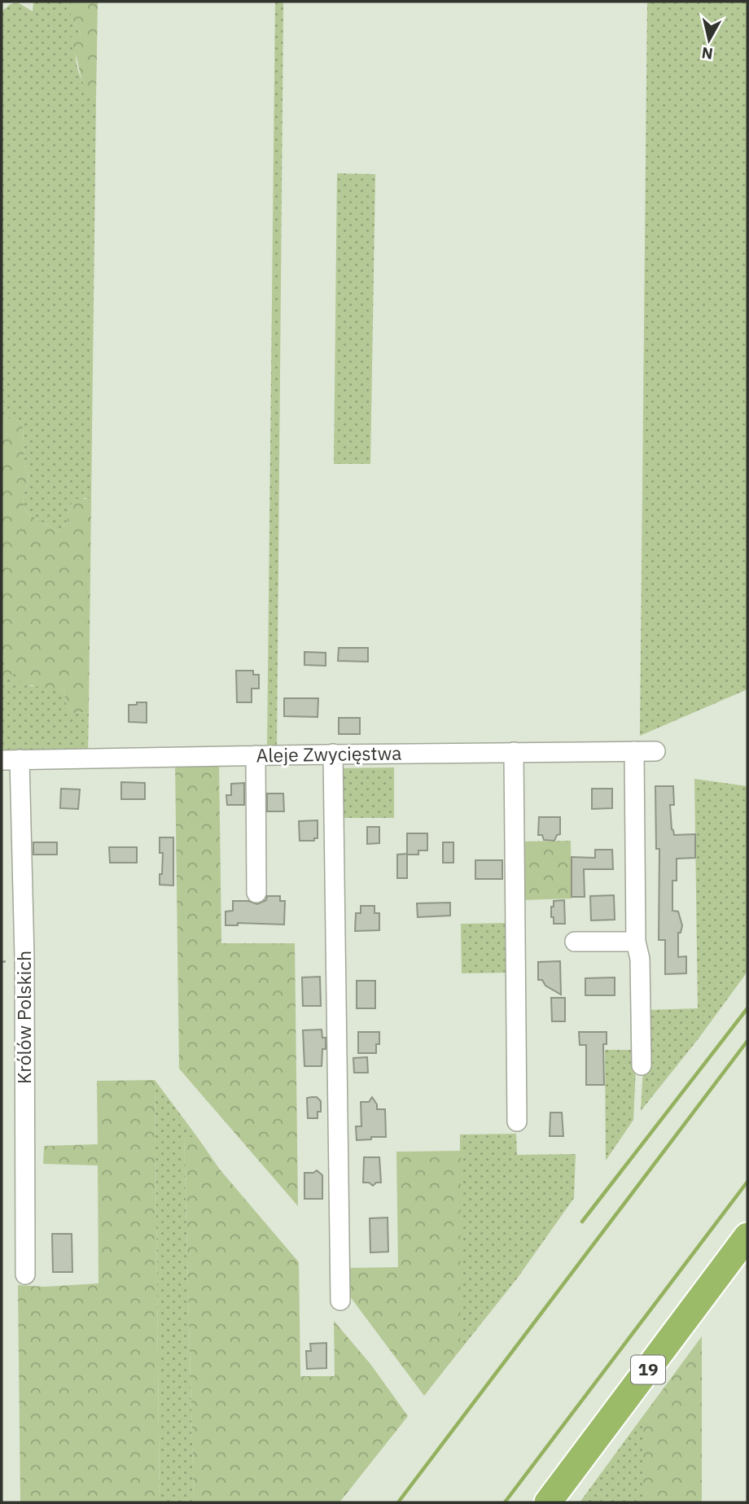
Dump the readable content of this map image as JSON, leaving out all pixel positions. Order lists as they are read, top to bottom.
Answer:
{
  "streets": {
    "highway": ["19"],
    "street": ["Aleje Zwycięstwa", "Królów Polskich"]
  },
  "crossings": [
    ["Aleje Zwycięstwa", "Królów Polskich"]
  ],
  "north": "bottom"
}
